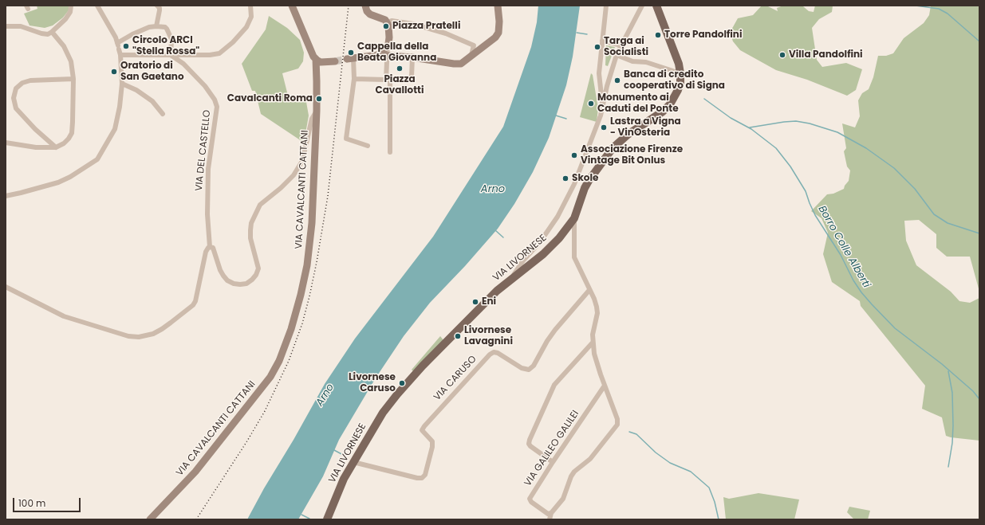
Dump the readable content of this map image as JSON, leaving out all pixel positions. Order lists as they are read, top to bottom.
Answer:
{
  "streets": {
    "main road": ["VIA LIVORNESE"],
    "street": [
      "VIA DEL CASTELLO",
      "VIA CAVALCANTI CATTANI",
      "VIA CARUSO",
      "VIA GALILEO GALILEI"
    ]
  },
  "crossings": [
    ["VIA DEL CASTELLO", "VIA CAVALCANTI CATTANI"],
    ["VIA LIVORNESE", "VIA CARUSO"]
  ],
  "water": ["Arno", "Borro Colle Alberti"],
  "places": [
    "Piazza Pratelli",
    "Torre Pandolfini",
    "Circolo ARCI \"Stella Rossa\"",
    "Targa ai Socialisti",
    "Cappella della Beata Giovanna",
    "Villa Pandolfini",
    "Piazza Cavallotti",
    "Oratorio di San Gaetano",
    "Banca di credito cooperativo di Signa",
    "Cavalcanti Roma",
    "Monumento ai Caduti del Ponte",
    "Lastra a Vigna - VinOsteria",
    "Associazione Firenze Vintage Bit Onlus",
    "Skole",
    "Eni",
    "Livornese Lavagnini",
    "Livornese Caruso"
  ],
  "scale_bar": "100 m"
}
